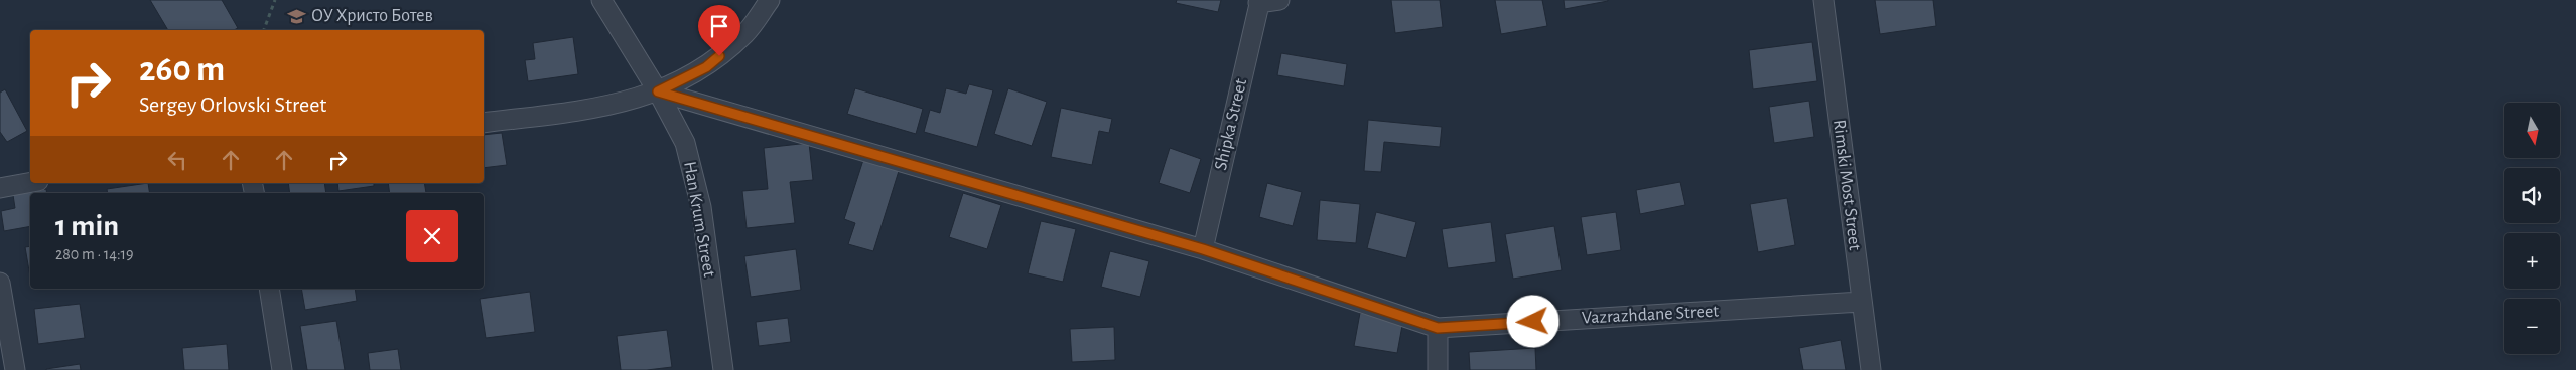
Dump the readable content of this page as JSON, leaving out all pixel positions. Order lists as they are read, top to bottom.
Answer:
{
  "streets": {
    "street": [
      "Shipka Street",
      "Rimski Most Street",
      "Han Krum Street",
      "Vazrazhdane Street"
    ]
  },
  "crossings": [
    ["Shipka Street", "Vazrazhdane Street"],
    ["Rimski Most Street", "Vazrazhdane Street"],
    ["Han Krum Street", "Vazrazhdane Street"]
  ],
  "places": {
    "school or university": ["ОУ Христо Ботев"]
  },
  "north": "bottom",
  "page": {
    "turn": ["260 m", "Sergey Orlovski Street"],
    "map_buttons": ["+", "−"],
    "heading": ["1 min", "280 m · 14:19"]
  }
}
